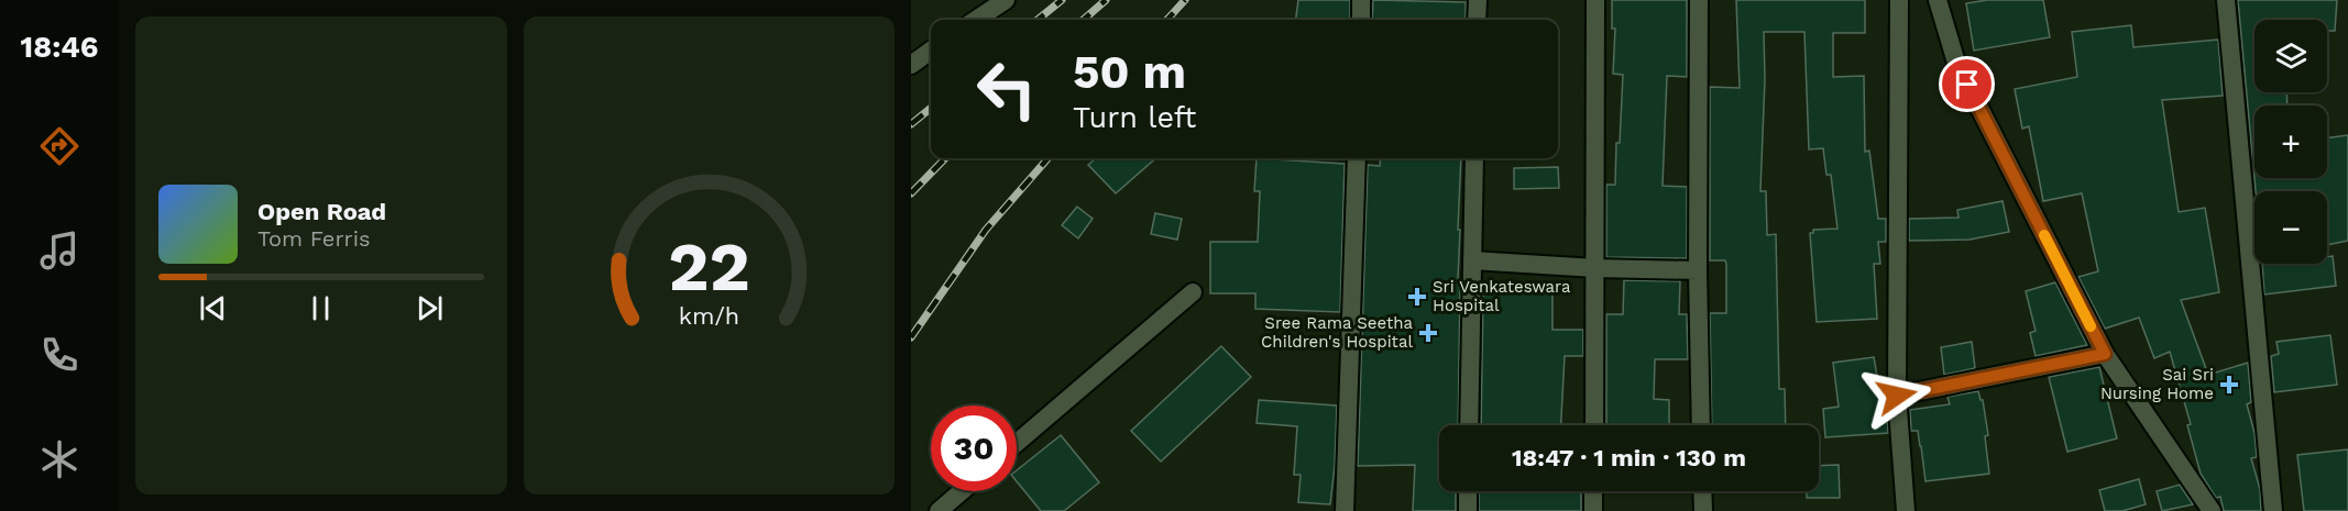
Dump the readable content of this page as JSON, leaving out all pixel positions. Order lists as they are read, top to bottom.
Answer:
{
  "places": {
    "health": ["Sri Venkateswara Hospital", "Sree Rama Seetha Children's Hospital", "Sai Sri Nursing Home"]
  },
  "page": {
    "tabs": "18:46",
    "map_buttons": ["+", "−"],
    "turn": ["50 m", "Turn left"],
    "song": ["Open Road", "Tom Ferris"],
    "limit": "30",
    "trip": "18:47 · 1 min · 130 m",
    "gauge": ["22", "km/h"]
  }
}
